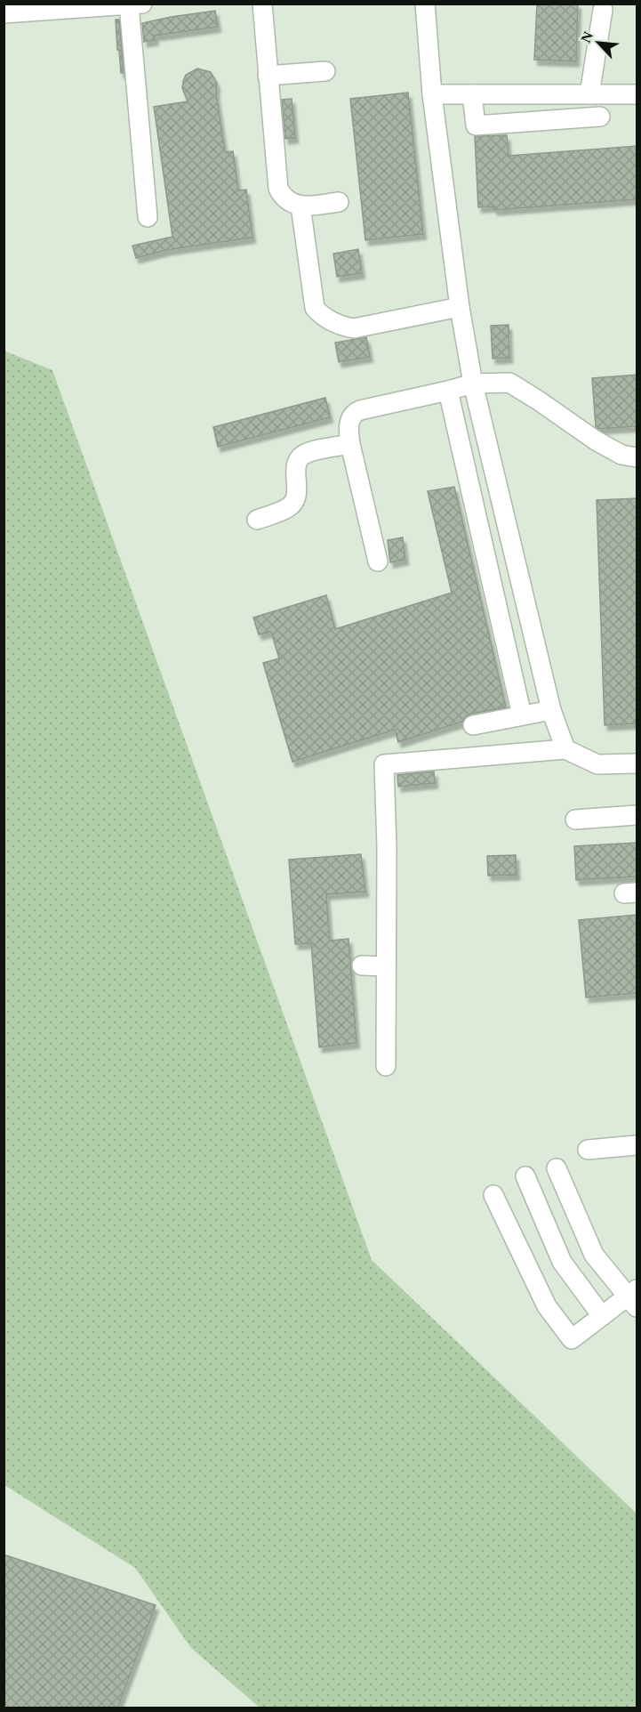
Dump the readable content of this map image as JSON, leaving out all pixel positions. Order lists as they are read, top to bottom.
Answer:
{
  "north": "top left"
}
